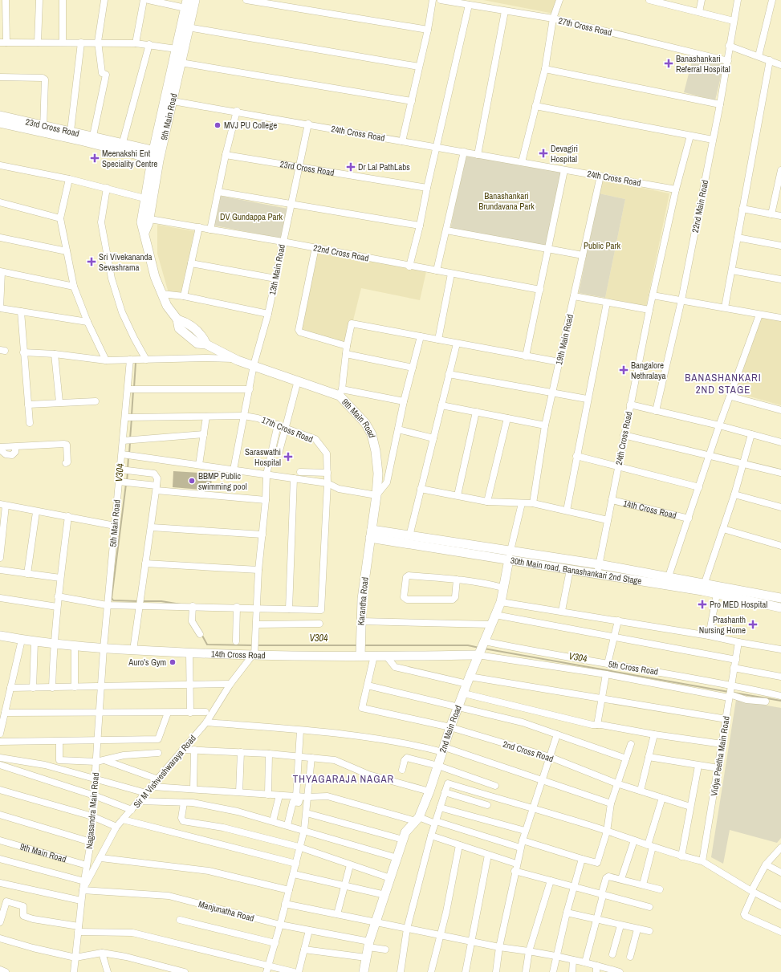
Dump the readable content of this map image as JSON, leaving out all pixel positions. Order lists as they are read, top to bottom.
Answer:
{
  "streets": {
    "main road": [
      "9th Main Road",
      "23rd Cross Road",
      "14th Cross Road",
      "30th Main road, Banashankari 2nd Stage",
      "Karantha Road",
      "2nd Main Road"
    ],
    "street": [
      "27th Cross Road",
      "24th Cross Road",
      "22nd Main Road",
      "22nd Cross Road",
      "13th Main Road",
      "19th Main Road",
      "17th Cross Road",
      "5th Main Road",
      "5th Cross Road",
      "2nd Cross Road",
      "Vidya Peetha Main Road",
      "Sir M Vishveshwaraya Road",
      "Nagasandra Main Road",
      "Manjunatha Road"
    ]
  },
  "crossings": [
    ["27th Cross Road", "22nd Main Road"],
    ["9th Main Road", "23rd Cross Road"],
    ["9th Main Road", "24th Cross Road"],
    ["9th Main Road", "22nd Cross Road"],
    ["9th Main Road", "13th Main Road"],
    ["9th Main Road", "30th Main road, Banashankari 2nd Stage"],
    ["9th Main Road", "Karantha Road"],
    ["9th Main Road", "Nagasandra Main Road"],
    ["23rd Cross Road", "13th Main Road"],
    ["24th Cross Road", "13th Main Road"],
    ["24th Cross Road", "19th Main Road"],
    ["24th Cross Road", "14th Cross Road"],
    ["24th Cross Road", "30th Main road, Banashankari 2nd Stage"],
    ["22nd Cross Road", "13th Main Road"],
    ["13th Main Road", "17th Cross Road"],
    ["17th Cross Road", "5th Main Road"],
    ["14th Cross Road", "5th Main Road"],
    ["14th Cross Road", "Karantha Road"],
    ["14th Cross Road", "5th Cross Road"],
    ["14th Cross Road", "2nd Main Road"],
    ["14th Cross Road", "Sir M Vishveshwaraya Road"],
    ["14th Cross Road", "Nagasandra Main Road"],
    ["5th Main Road", "Nagasandra Main Road"],
    ["30th Main road, Banashankari 2nd Stage", "2nd Main Road"],
    ["5th Cross Road", "2nd Main Road"],
    ["5th Cross Road", "Vidya Peetha Main Road"],
    ["2nd Main Road", "2nd Cross Road"],
    ["2nd Main Road", "Manjunatha Road"],
    ["Sir M Vishveshwaraya Road", "Nagasandra Main Road"],
    ["Sir M Vishveshwaraya Road", "Manjunatha Road"],
    ["Nagasandra Main Road", "Manjunatha Road"]
  ],
  "districts": ["BANASHANKARI 2ND STAGE", "THYAGARAJA NAGAR"],
  "water": ["V304"],
  "parks": ["Banashankari Brundavana Park", "DV Gundappa Park", "Public Park"],
  "places": {
    "health": [
      "Banashankari Referral Hospital",
      "Devagiri Hospital",
      "Meenakshi Ent Speciality Centre",
      "Dr Lal PathLabs",
      "Sri Vivekananda Sevashrama",
      "Bangalore Nethralaya",
      "Saraswathi Hospital",
      "Pro MED Hospital",
      "Prashanth Nursing Home"
    ],
    "other": ["MVJ PU College", "BBMP Public swimming pool", "Auro's Gym"]
  }
}
